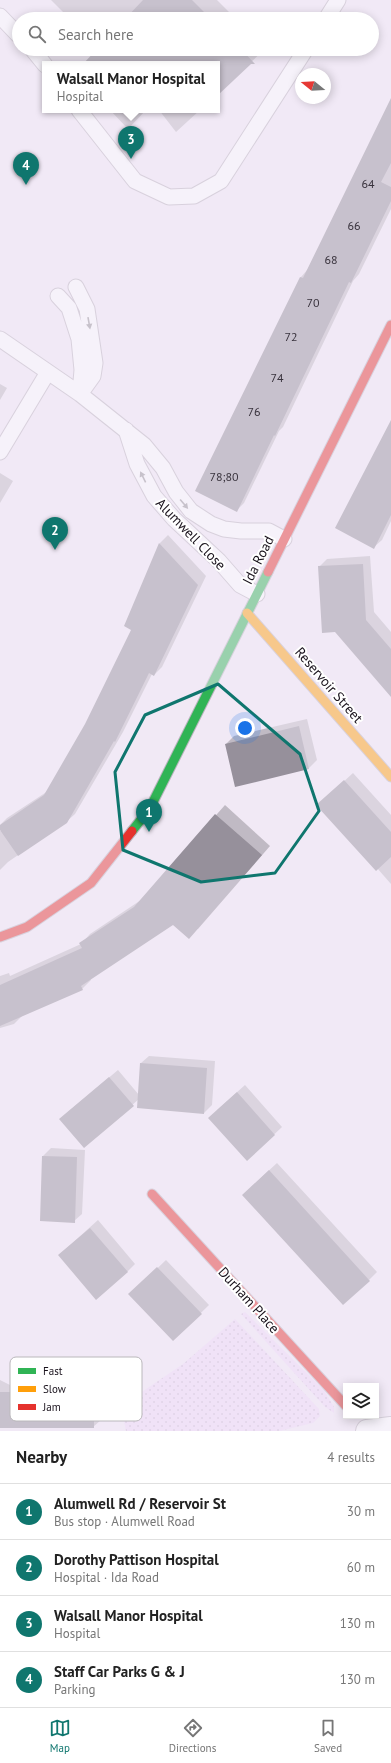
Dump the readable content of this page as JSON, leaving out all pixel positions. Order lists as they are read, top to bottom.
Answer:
{
  "streets": {
    "street": ["Ida Road", "Reservoir Street", "Durham Place"],
    "lane": ["Alumwell Close"]
  },
  "crossings": [
    ["Alumwell Close", "Ida Road"],
    ["Ida Road", "Reservoir Street"]
  ],
  "house_numbers": [
    "64",
    "66",
    "68",
    "70",
    "72",
    "74",
    "76",
    "78;80"
  ],
  "legend": ["Fast", "Slow", "Jam"],
  "north": "left",
  "page": {
    "search": "Search here",
    "popup": ["Walsall Manor Hospital", "Hospital"],
    "pins": [
      "3",
      "4",
      "2",
      "1"
    ],
    "heading": ["Nearby", "4 results"],
    "list": [
      {
        "mark": "1",
        "name": "Alumwell Rd / Reservoir St",
        "note": "Bus stop · Alumwell Road",
        "value": "30 m"
      },
      {
        "mark": "2",
        "name": "Dorothy Pattison Hospital",
        "note": "Hospital · Ida Road",
        "value": "60 m"
      },
      {
        "mark": "3",
        "name": "Walsall Manor Hospital",
        "note": "Hospital",
        "value": "130 m"
      },
      {
        "mark": "4",
        "name": "Staff Car Parks G & J",
        "note": "Parking",
        "value": "130 m"
      }
    ],
    "nav": ["Map", "Directions", "Saved"]
  }
}
